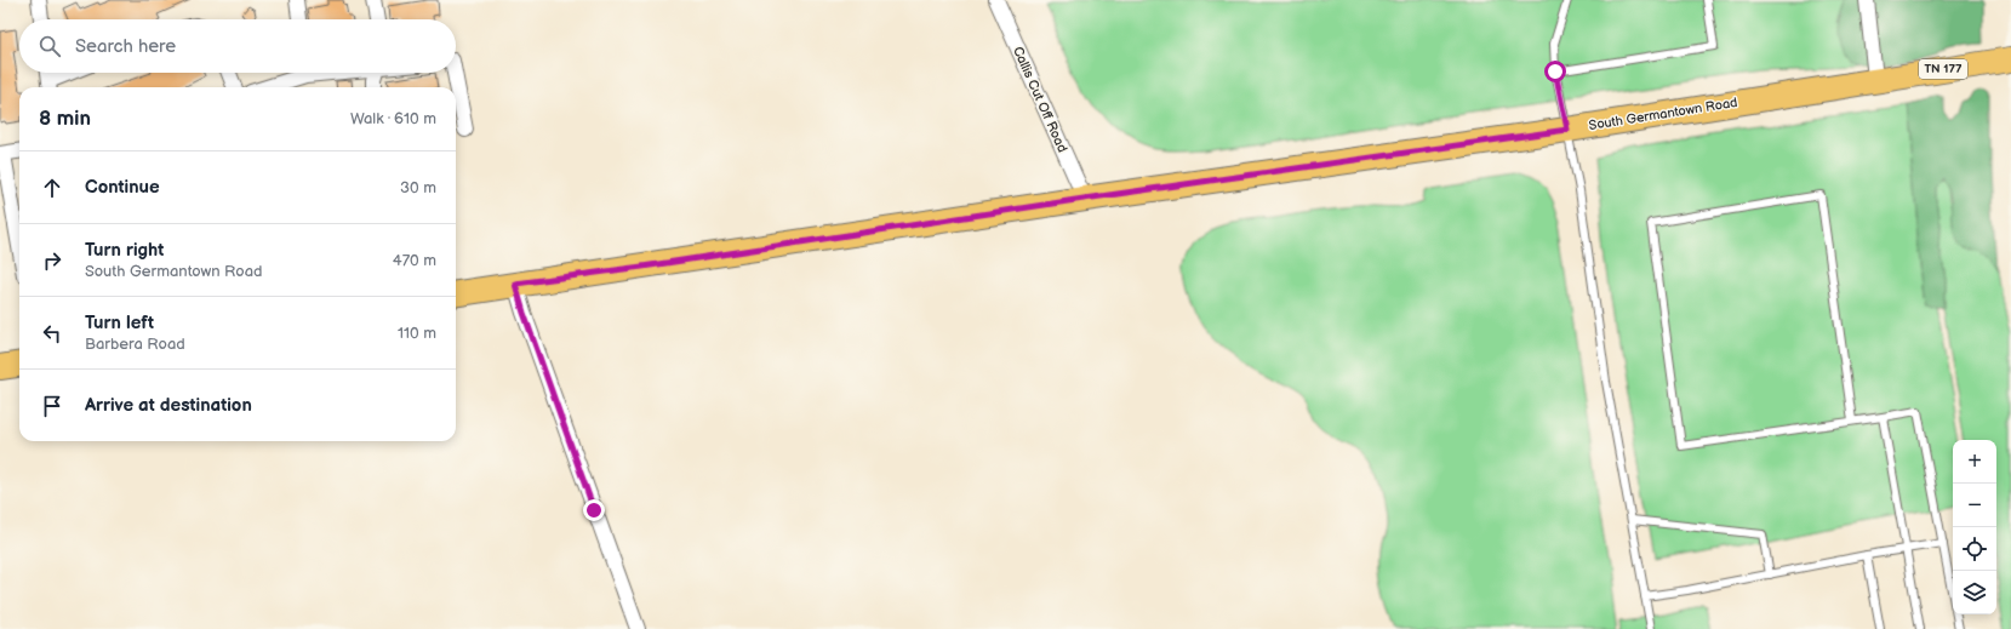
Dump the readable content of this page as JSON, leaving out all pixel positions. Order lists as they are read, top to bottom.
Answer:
{
  "streets": {
    "main road": ["TN 177", "South Germantown Road"],
    "street": ["Callis Cut Off Road"]
  },
  "crossings": [
    ["Callis Cut Off Road", "South Germantown Road"]
  ],
  "page": {
    "search": "Search here",
    "heading": ["8 min", "Walk · 610 m"],
    "list": [
      ["Continue", "30 m"],
      ["Turn right", "South Germantown Road", "470 m"],
      ["Turn left", "Barbera Road", "110 m"],
      "Arrive at destination"
    ],
    "map_buttons": ["+", "−"]
  }
}
